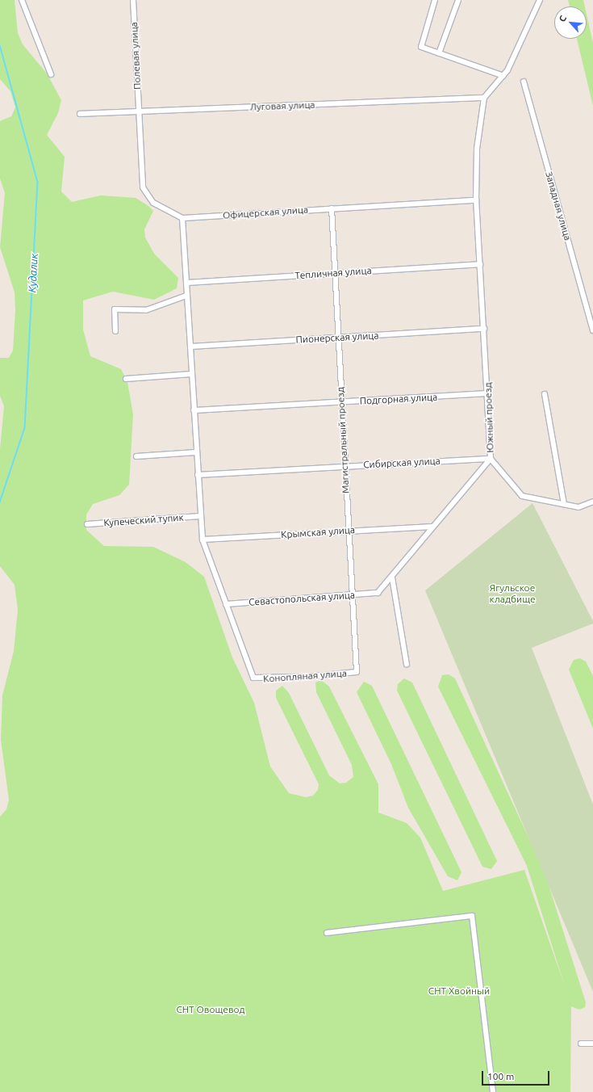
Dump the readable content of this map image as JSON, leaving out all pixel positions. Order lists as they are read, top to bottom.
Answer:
{
  "streets": {
    "street": [
      "Полевая улица",
      "Луговая улица",
      "Западная улица",
      "Офицерская улица",
      "Тепличная улица",
      "Пионерская улица",
      "Подгорная улица",
      "Южный проезд",
      "Магистральный проезд",
      "Сибирская улица",
      "Купеческий тупик",
      "Крымская улица",
      "Севастопольская улица",
      "Конопляная улица"
    ]
  },
  "crossings": [
    ["Полевая улица", "Луговая улица"],
    ["Луговая улица", "Южный проезд"],
    ["Офицерская улица", "Южный проезд"],
    ["Офицерская улица", "Магистральный проезд"],
    ["Тепличная улица", "Южный проезд"],
    ["Тепличная улица", "Магистральный проезд"],
    ["Пионерская улица", "Южный проезд"],
    ["Пионерская улица", "Магистральный проезд"],
    ["Подгорная улица", "Южный проезд"],
    ["Подгорная улица", "Магистральный проезд"],
    ["Южный проезд", "Сибирская улица"],
    ["Южный проезд", "Крымская улица"],
    ["Южный проезд", "Севастопольская улица"],
    ["Магистральный проезд", "Сибирская улица"],
    ["Магистральный проезд", "Крымская улица"],
    ["Магистральный проезд", "Севастопольская улица"],
    ["Магистральный проезд", "Конопляная улица"],
    ["Севастопольская улица", "Конопляная улица"]
  ],
  "water": ["Кудалик"],
  "parks": ["Ягульское кладбище", "СНТ Хвойный", "СНТ Овощевод"],
  "scale_bar": "100 m",
  "north": "top left"
}
